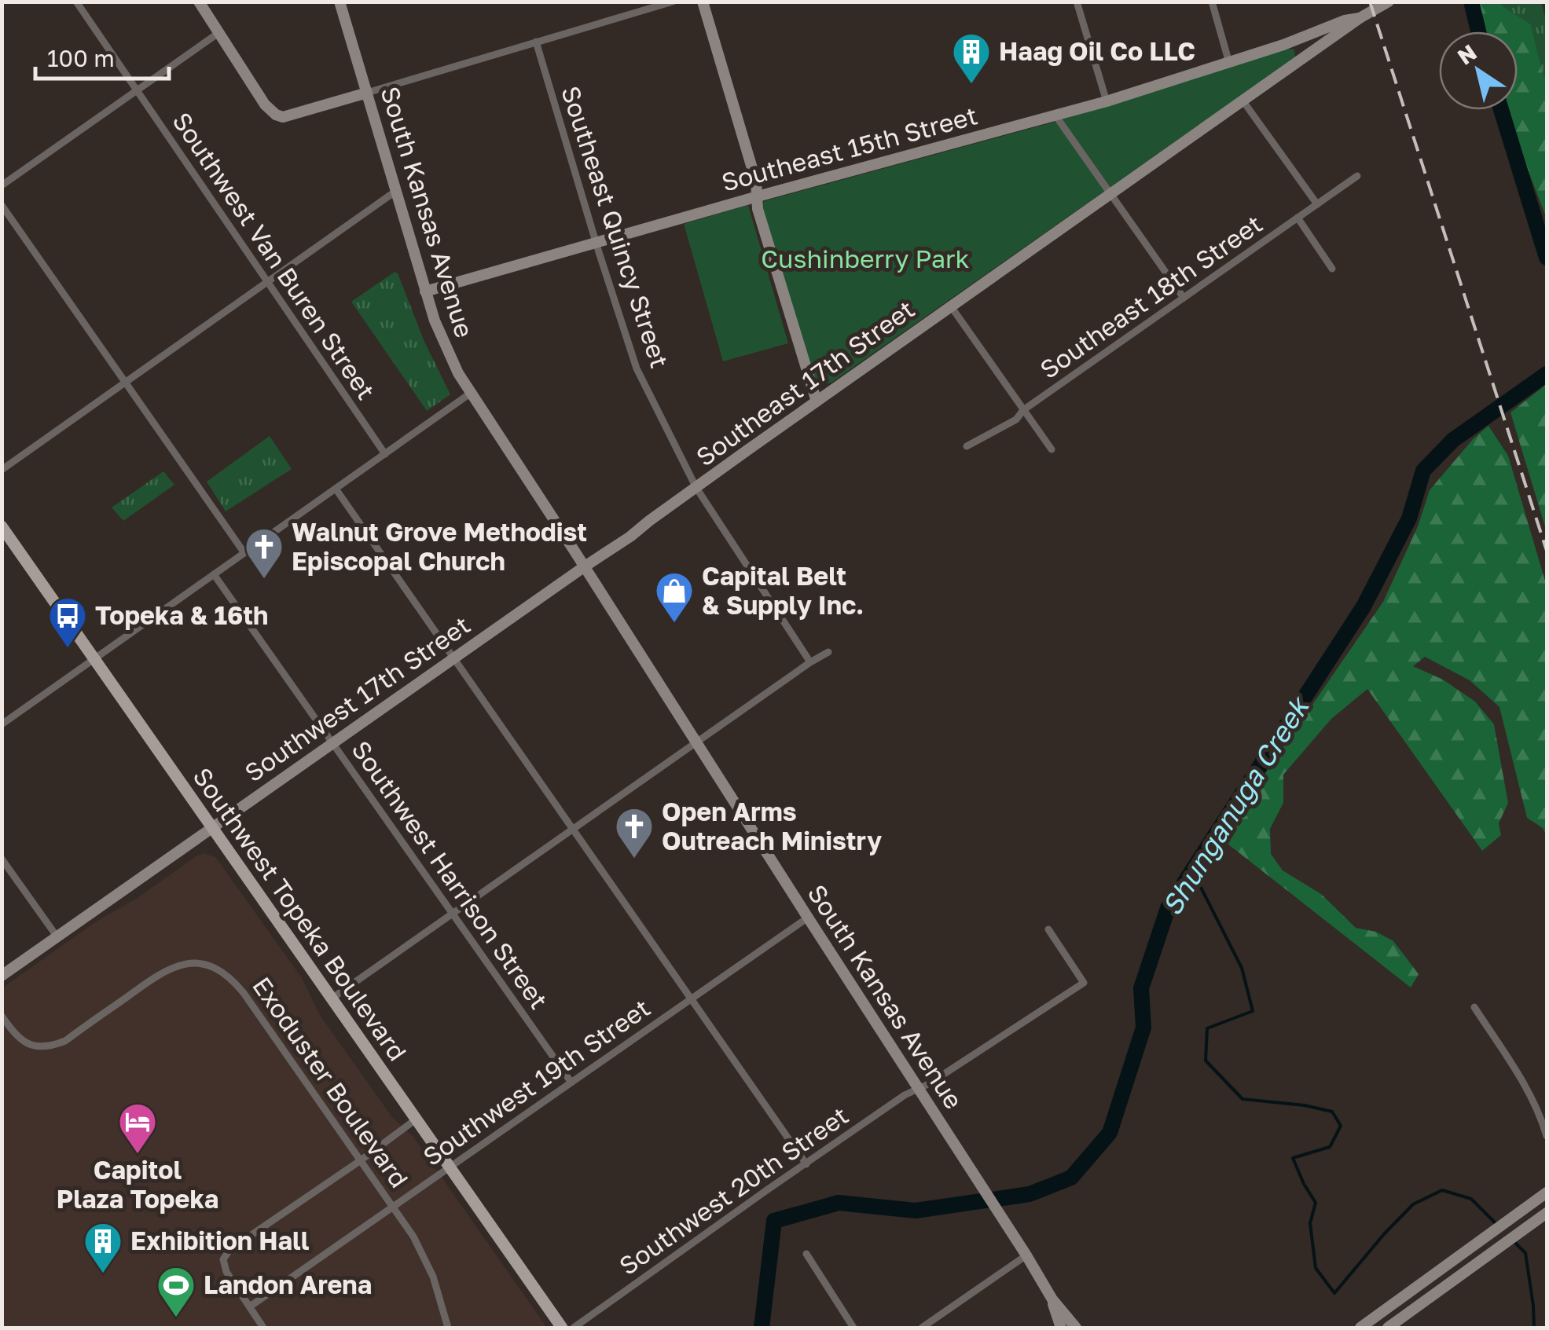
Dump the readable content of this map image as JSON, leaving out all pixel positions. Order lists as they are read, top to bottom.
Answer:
{
  "streets": {
    "main road": [
      "Southeast 15th Street",
      "South Kansas Avenue",
      "Southeast 17th Street",
      "Southwest 17th Street",
      "Southwest Topeka Boulevard"
    ],
    "street": [
      "Southeast Quincy Street",
      "Southwest Van Buren Street",
      "Southeast 18th Street",
      "Southwest Harrison Street",
      "Exoduster Boulevard",
      "Southwest 19th Street",
      "Southwest 20th Street"
    ]
  },
  "crossings": [
    ["Southeast 15th Street", "South Kansas Avenue"],
    ["Southeast 15th Street", "Southeast Quincy Street"],
    ["Southeast 15th Street", "Southeast 17th Street"],
    ["South Kansas Avenue", "Southeast 17th Street"],
    ["South Kansas Avenue", "Southwest 17th Street"],
    ["South Kansas Avenue", "Southwest 19th Street"],
    ["South Kansas Avenue", "Southwest 20th Street"],
    ["Southeast Quincy Street", "Southeast 17th Street"],
    ["Southeast 17th Street", "Southwest 17th Street"],
    ["Southwest 17th Street", "Southwest Harrison Street"],
    ["Southwest 17th Street", "Southwest Topeka Boulevard"],
    ["Southwest Harrison Street", "Southwest 19th Street"],
    ["Southwest Topeka Boulevard", "Southwest 19th Street"],
    ["Exoduster Boulevard", "Southwest 19th Street"]
  ],
  "water": ["Shunganuga Creek"],
  "parks": ["Cushinberry Park"],
  "places": {
    "building": ["Haag Oil Co LLC", "Exhibition Hall"],
    "church": ["Walnut Grove Methodist Episcopal Church", "Open Arms Outreach Ministry"],
    "shop": ["Capital Belt & Supply Inc."],
    "bus stop": ["Topeka & 16th"],
    "hotel": ["Capitol Plaza Topeka"],
    "sports": ["Landon Arena"]
  },
  "scale_bar": "100 m",
  "north": "top left"
}
